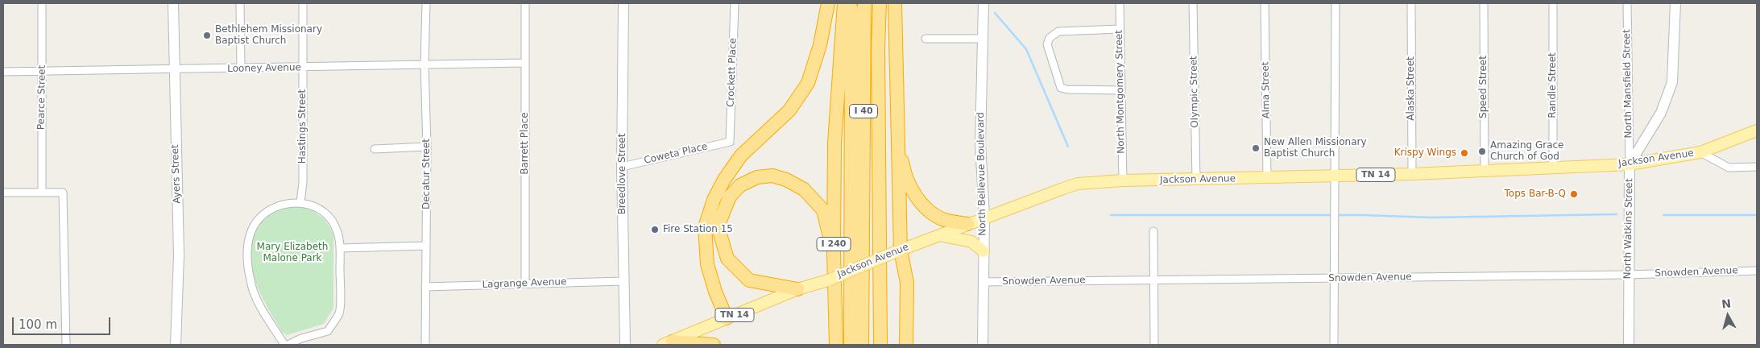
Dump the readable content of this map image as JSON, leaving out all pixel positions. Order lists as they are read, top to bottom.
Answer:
{
  "streets": {
    "highway": ["I 40", "I 240"],
    "main road": ["Jackson Avenue", "TN 14"],
    "street": [
      "Looney Avenue",
      "Crockett Place",
      "North Mansfield Street",
      "Randle Street",
      "Speed Street",
      "Alaska Street",
      "Alma Street",
      "North Montgomery Street",
      "Olympic Street",
      "Pearce Street",
      "Hastings Street",
      "Barrett Place",
      "Coweta Place",
      "Ayers Street",
      "Decatur Street",
      "Breedlove Street",
      "North Bellevue Boulevard",
      "North Watkins Street",
      "Snowden Avenue",
      "Lagrange Avenue"
    ]
  },
  "crossings": [
    ["Looney Avenue", "Pearce Street"],
    ["Looney Avenue", "Hastings Street"],
    ["Looney Avenue", "Barrett Place"],
    ["Looney Avenue", "Ayers Street"],
    ["Looney Avenue", "Decatur Street"],
    ["Crockett Place", "Coweta Place"],
    ["North Mansfield Street", "Jackson Avenue"],
    ["North Mansfield Street", "North Watkins Street"],
    ["Randle Street", "Jackson Avenue"],
    ["Speed Street", "Jackson Avenue"],
    ["Alaska Street", "Jackson Avenue"],
    ["Alma Street", "Jackson Avenue"],
    ["North Montgomery Street", "Jackson Avenue"],
    ["Olympic Street", "Jackson Avenue"],
    ["Barrett Place", "Lagrange Avenue"],
    ["Coweta Place", "Breedlove Street"],
    ["Jackson Avenue", "North Bellevue Boulevard"],
    ["Jackson Avenue", "North Watkins Street"],
    ["Decatur Street", "Lagrange Avenue"],
    ["Breedlove Street", "Lagrange Avenue"],
    ["North Bellevue Boulevard", "Snowden Avenue"],
    ["North Watkins Street", "Snowden Avenue"]
  ],
  "parks": ["Mary Elizabeth Malone Park"],
  "places": [
    "Bethlehem Missionary Baptist Church",
    "New Allen Missionary Baptist Church",
    "Amazing Grace Church of God",
    "Krispy Wings",
    "Tops Bar-B-Q",
    "Fire Station 15"
  ],
  "scale_bar": "100 m",
  "north": "top"
}
